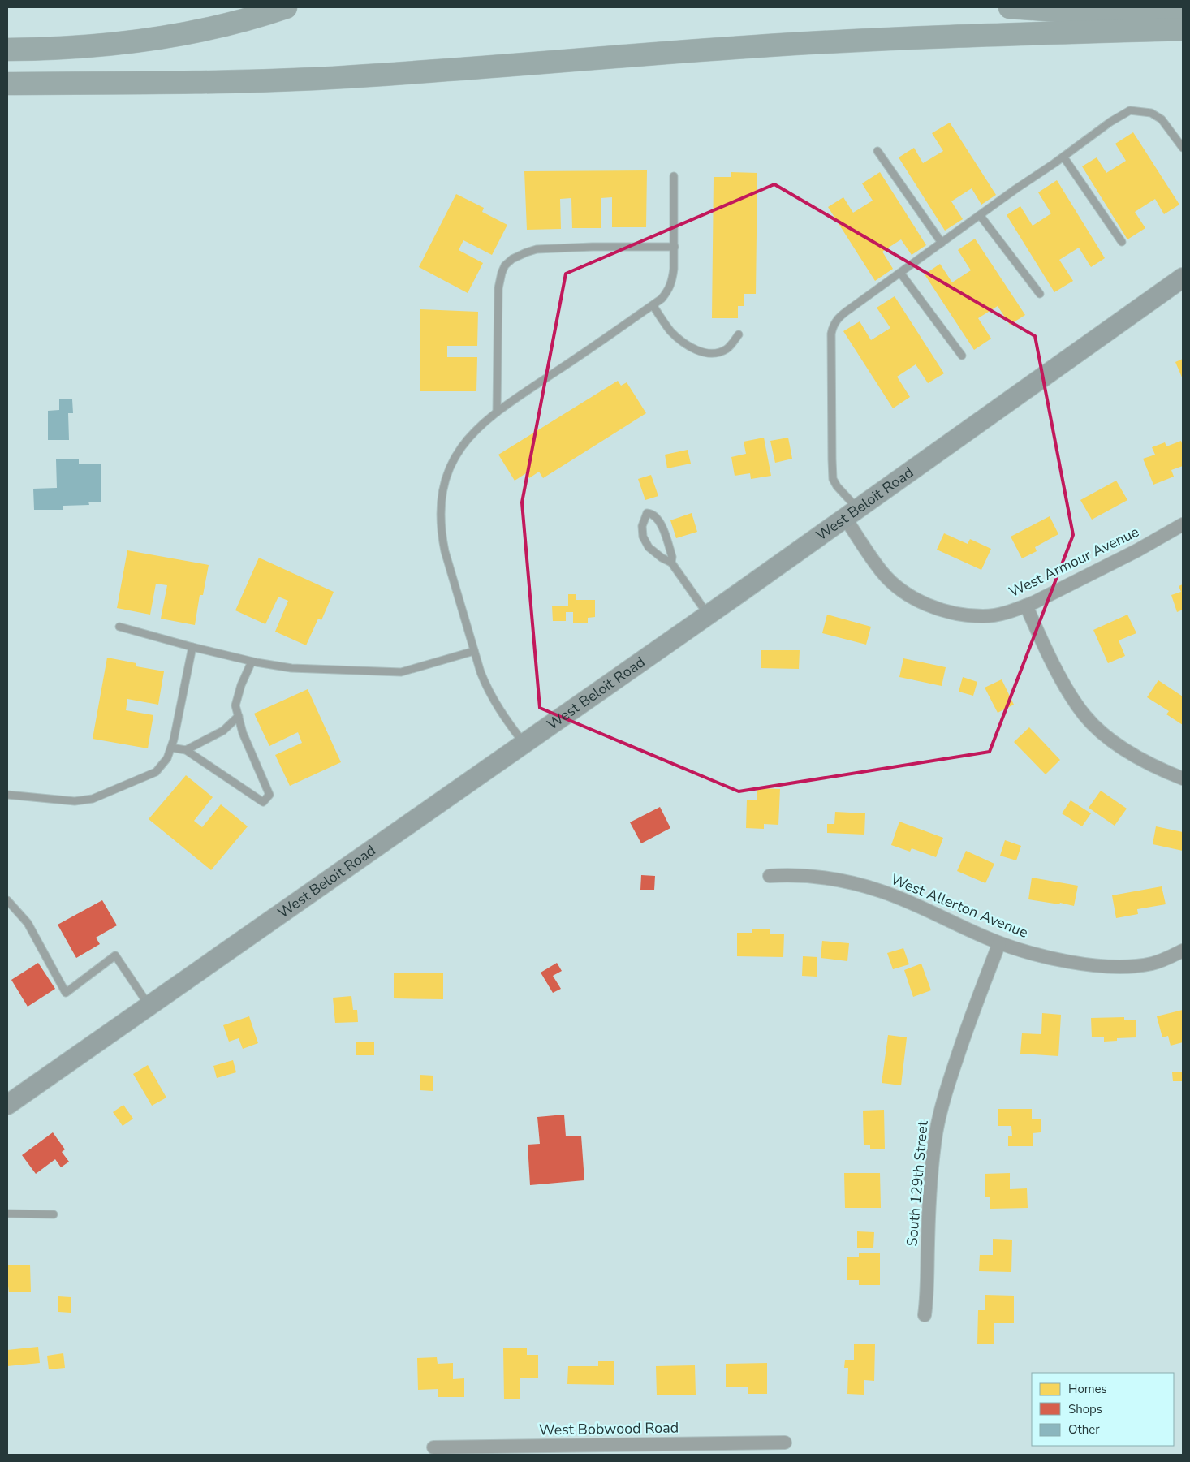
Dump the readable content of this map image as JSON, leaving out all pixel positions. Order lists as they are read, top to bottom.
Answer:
{
  "streets": {
    "main road": ["West Beloit Road"],
    "street": [
      "West Armour Avenue",
      "West Allerton Avenue",
      "South 129th Street",
      "West Bobwood Road"
    ]
  },
  "crossings": [
    ["West Beloit Road", "West Armour Avenue"],
    ["West Allerton Avenue", "South 129th Street"]
  ],
  "legend": ["Homes", "Shops", "Other"]
}
